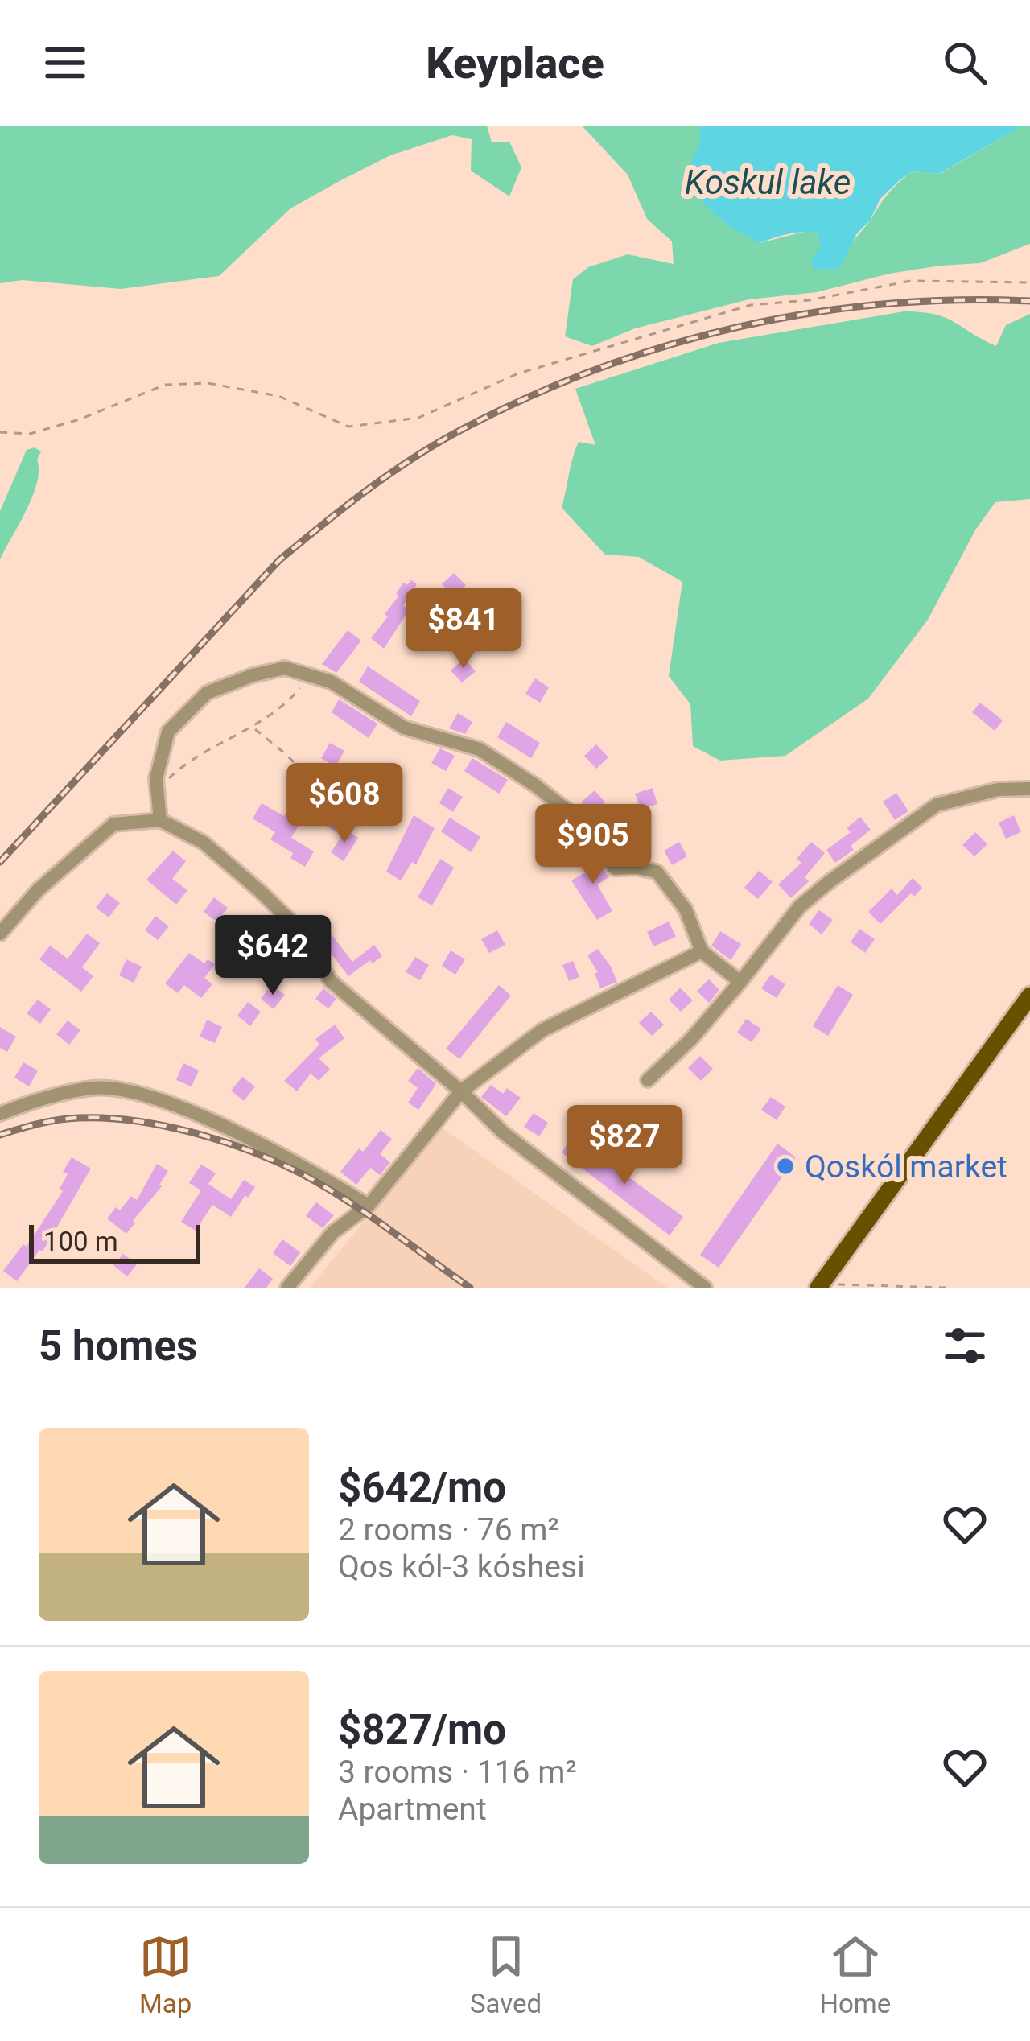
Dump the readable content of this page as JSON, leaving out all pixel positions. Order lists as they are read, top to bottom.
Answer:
{
  "water": ["Koskul lake"],
  "places": ["Qoskól market"],
  "scale_bar": "100 m",
  "page": {
    "header": "Keyplace",
    "price": [
      "$841",
      "$608",
      "$905",
      "$642",
      "$827"
    ],
    "scale": "100 m",
    "heading": "5 homes",
    "list": [
      {
        "name": "$642/mo",
        "note": "2 rooms · 76 m² · Qos kól-3 kóshesi"
      },
      {
        "name": "$827/mo",
        "note": "3 rooms · 116 m² · Apartment"
      }
    ],
    "tabs": ["Map", "Saved", "Home"]
  }
}
